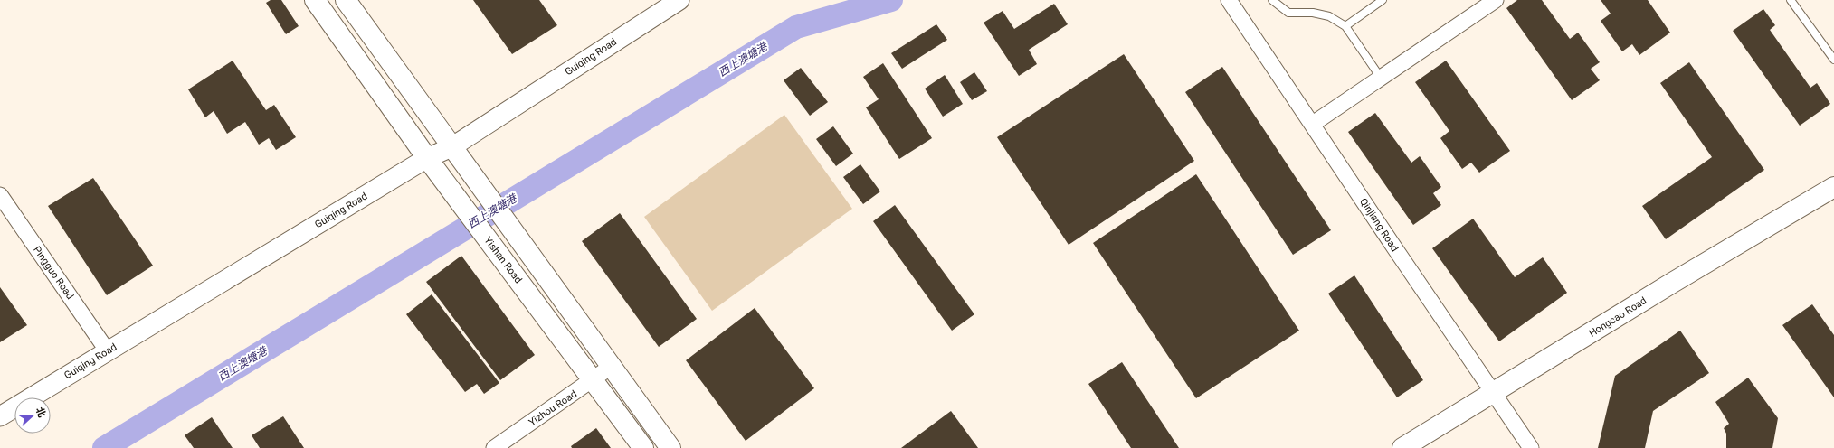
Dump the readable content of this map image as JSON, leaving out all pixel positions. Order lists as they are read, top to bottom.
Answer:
{
  "streets": {
    "main road": ["Yishan Road", "Hongcao Road"],
    "street": [
      "Guiqing Road",
      "Qinjiang Road",
      "Pingguo Road",
      "Yizhou Road"
    ]
  },
  "crossings": [
    ["Guiqing Road", "Yishan Road"],
    ["Guiqing Road", "Pingguo Road"],
    ["Qinjiang Road", "Hongcao Road"],
    ["Yishan Road", "Yizhou Road"]
  ],
  "water": ["西上澳塘港"],
  "north": "right"
}
